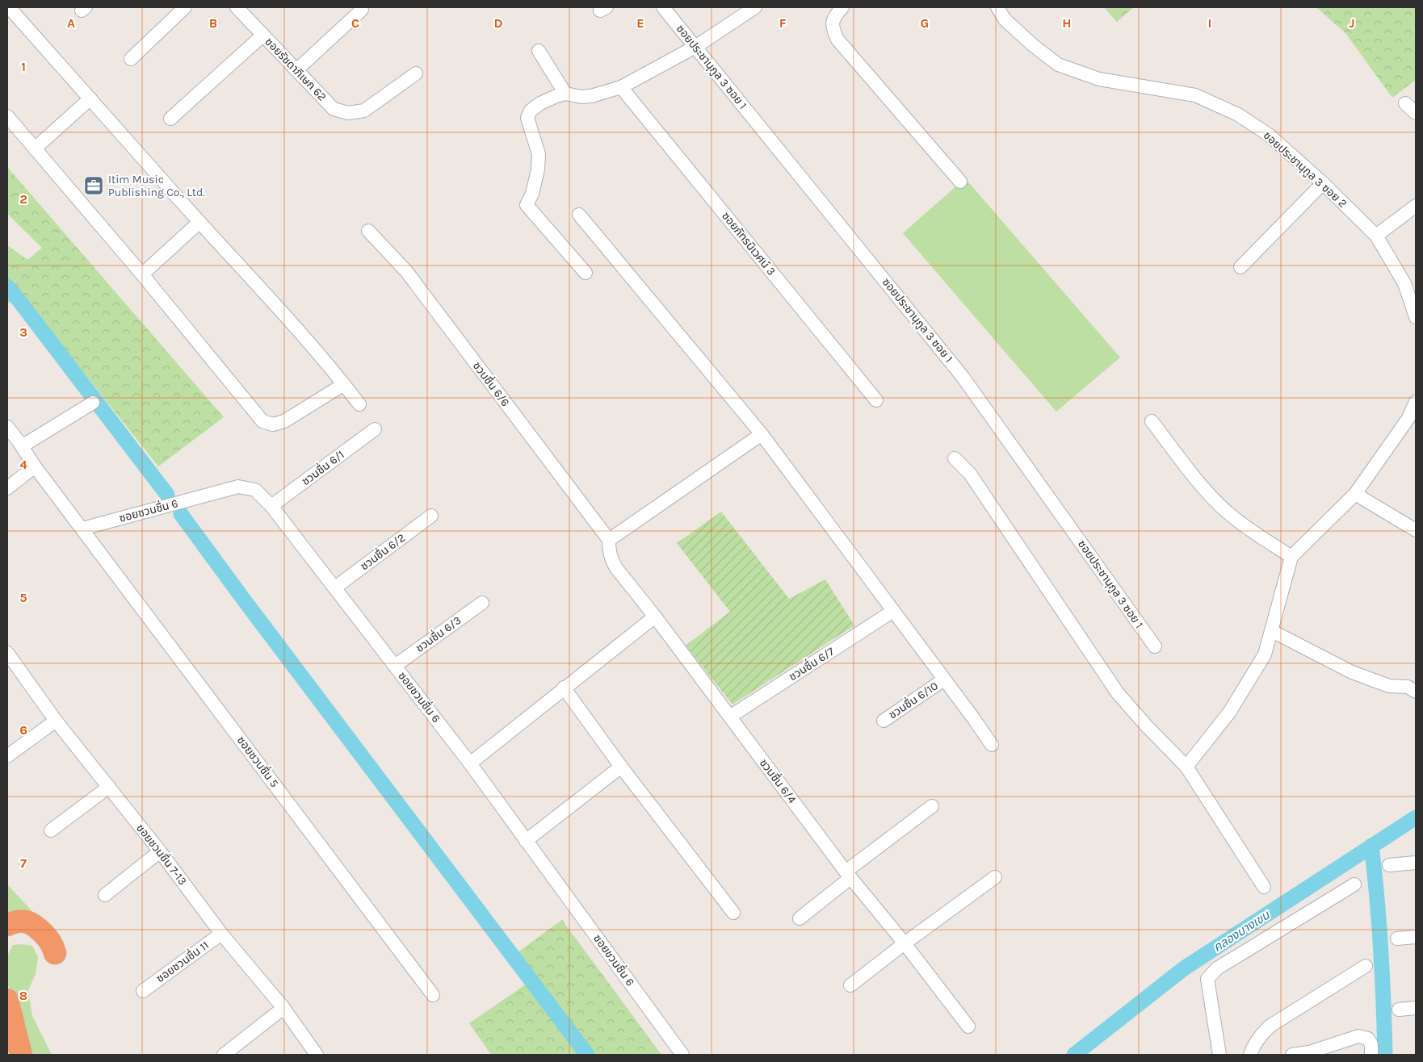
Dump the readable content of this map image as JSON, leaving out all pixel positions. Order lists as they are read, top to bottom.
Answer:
{
  "streets": {
    "street": [
      "ซอยประชานุกูล 3 ซอย 1",
      "ซอยรัชดาภิเษก 62",
      "ซอยประชานุกูล 3 ซอย 2",
      "ซอยภัทรนิเวศน์ 3",
      "ชวนชื่น 6/6",
      "ชวนชื่น 6/1",
      "ซอยชวนชื่น 6",
      "ชวนชื่น 6/2",
      "ชวนชื่น 6/3",
      "ชวนชื่น 6/7",
      "ชวนชื่น 6/10",
      "ซอยชวนชื่น 5",
      "ชวนชื่น 6/4",
      "ซอยชวนชื่น 7-13",
      "ซอยชวนชื่น 11"
    ]
  },
  "crossings": [
    ["ชวนชื่น 6/6", "ชวนชื่น 6/4"],
    ["ชวนชื่น 6/1", "ซอยชวนชื่น 6"],
    ["ซอยชวนชื่น 6", "ชวนชื่น 6/2"],
    ["ซอยชวนชื่น 6", "ชวนชื่น 6/3"],
    ["ซอยชวนชื่น 6", "ซอยชวนชื่น 5"],
    ["ชวนชื่น 6/7", "ชวนชื่น 6/4"],
    ["ซอยชวนชื่น 7-13", "ซอยชวนชื่น 11"]
  ],
  "water": ["คลองบางเขน"],
  "places": {
    "office": ["Itim Music Publishing Co., Ltd."]
  },
  "grid": {
    "columns": [
      "A",
      "B",
      "C",
      "D",
      "E",
      "F",
      "G",
      "H",
      "I",
      "J"
    ],
    "rows": [
      "1",
      "2",
      "3",
      "4",
      "5",
      "6",
      "7",
      "8"
    ]
  }
}
